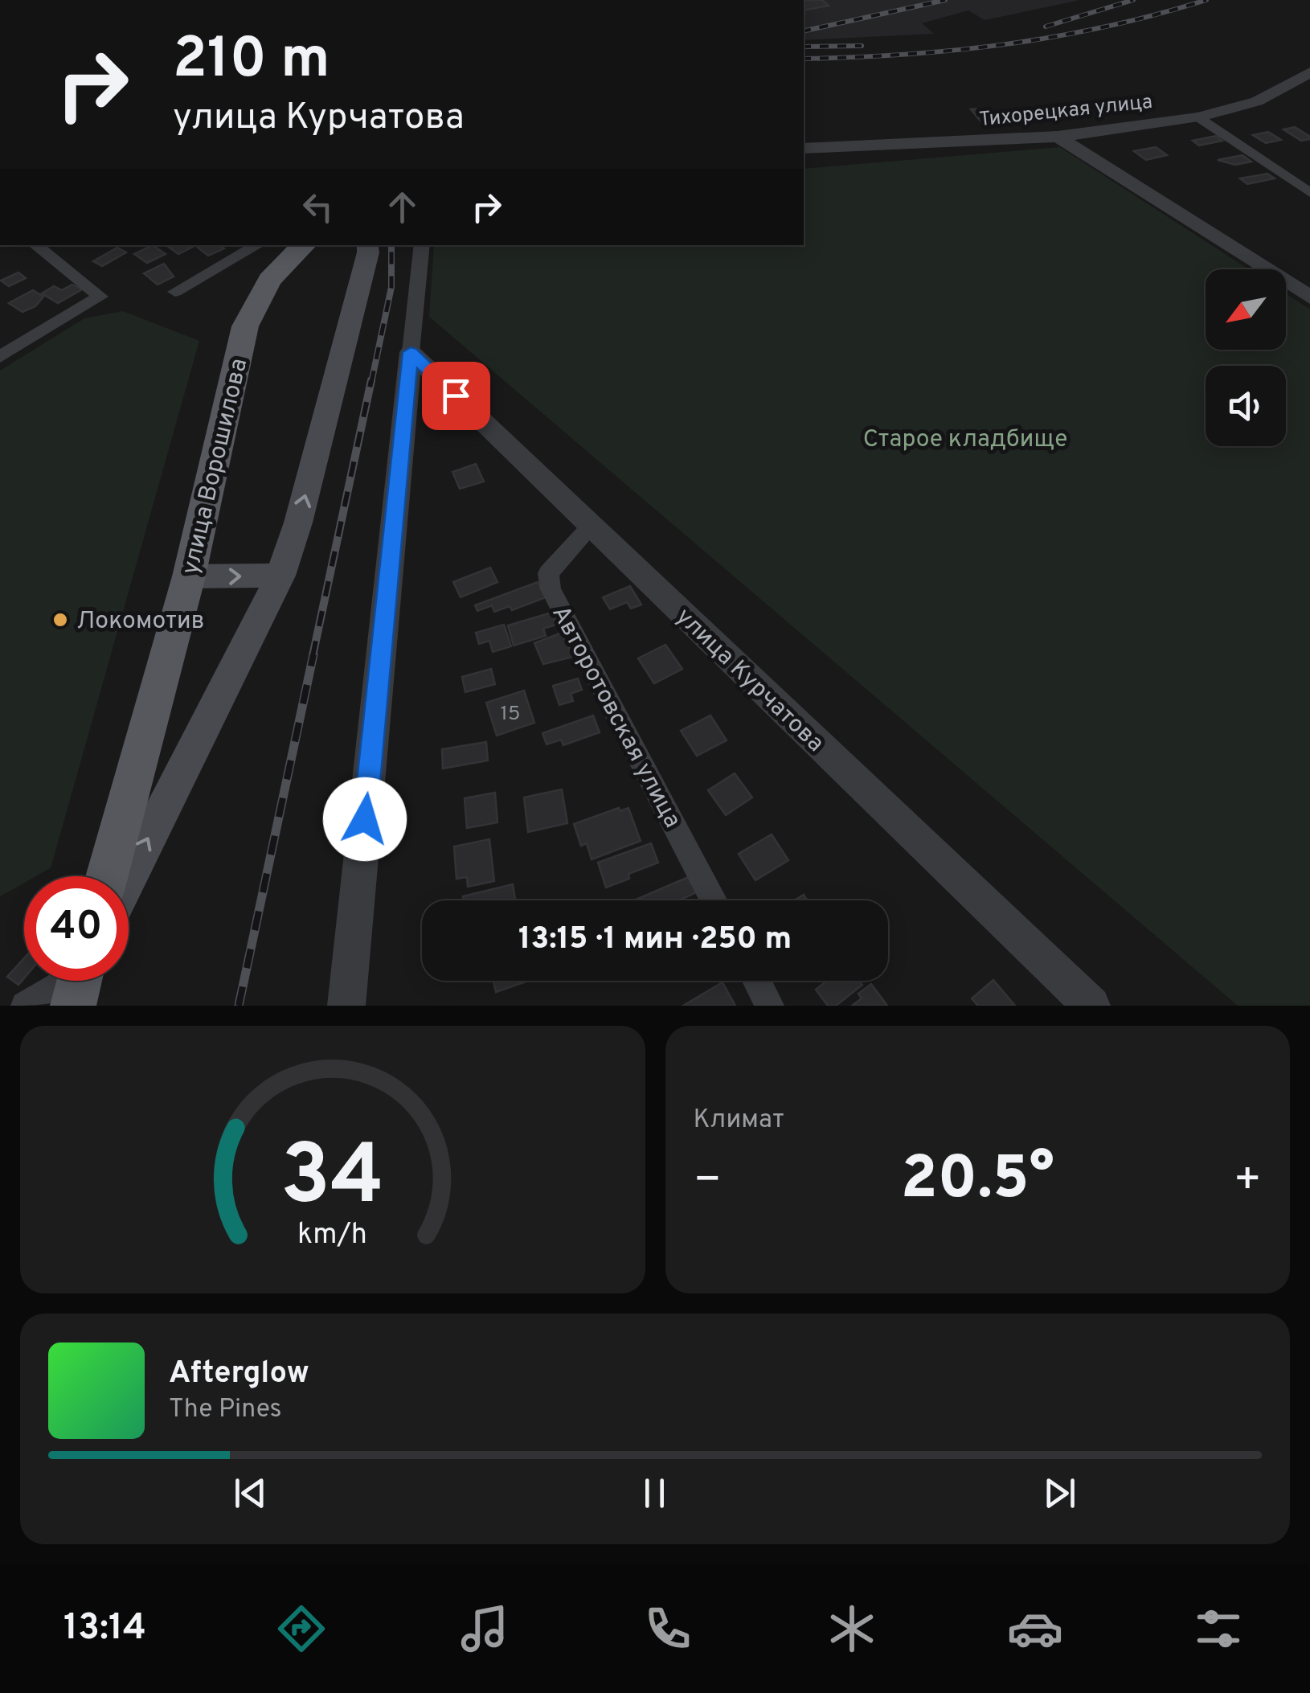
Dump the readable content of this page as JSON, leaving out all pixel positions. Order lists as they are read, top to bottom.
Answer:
{
  "streets": {
    "main road": ["улица Ворошилова"],
    "street": ["Тихорецкая улица", "улица Курчатова", "Авторотовская улица"]
  },
  "crossings": [
    ["улица Курчатова", "Авторотовская улица"]
  ],
  "parks": ["Старое кладбище"],
  "places": ["Локомотив"],
  "house_numbers": ["15"],
  "north": "bottom left",
  "page": {
    "turn": ["210 m", "улица Курчатова"],
    "limit": "40",
    "trip": "13:15 · 1 мин · 250 m",
    "tile": "Климат",
    "heat": ["−", "20.5°", "+"],
    "song": ["Afterglow", "The Pines"],
    "tabs": "13:14",
    "gauge": ["34", "km/h"]
  }
}
